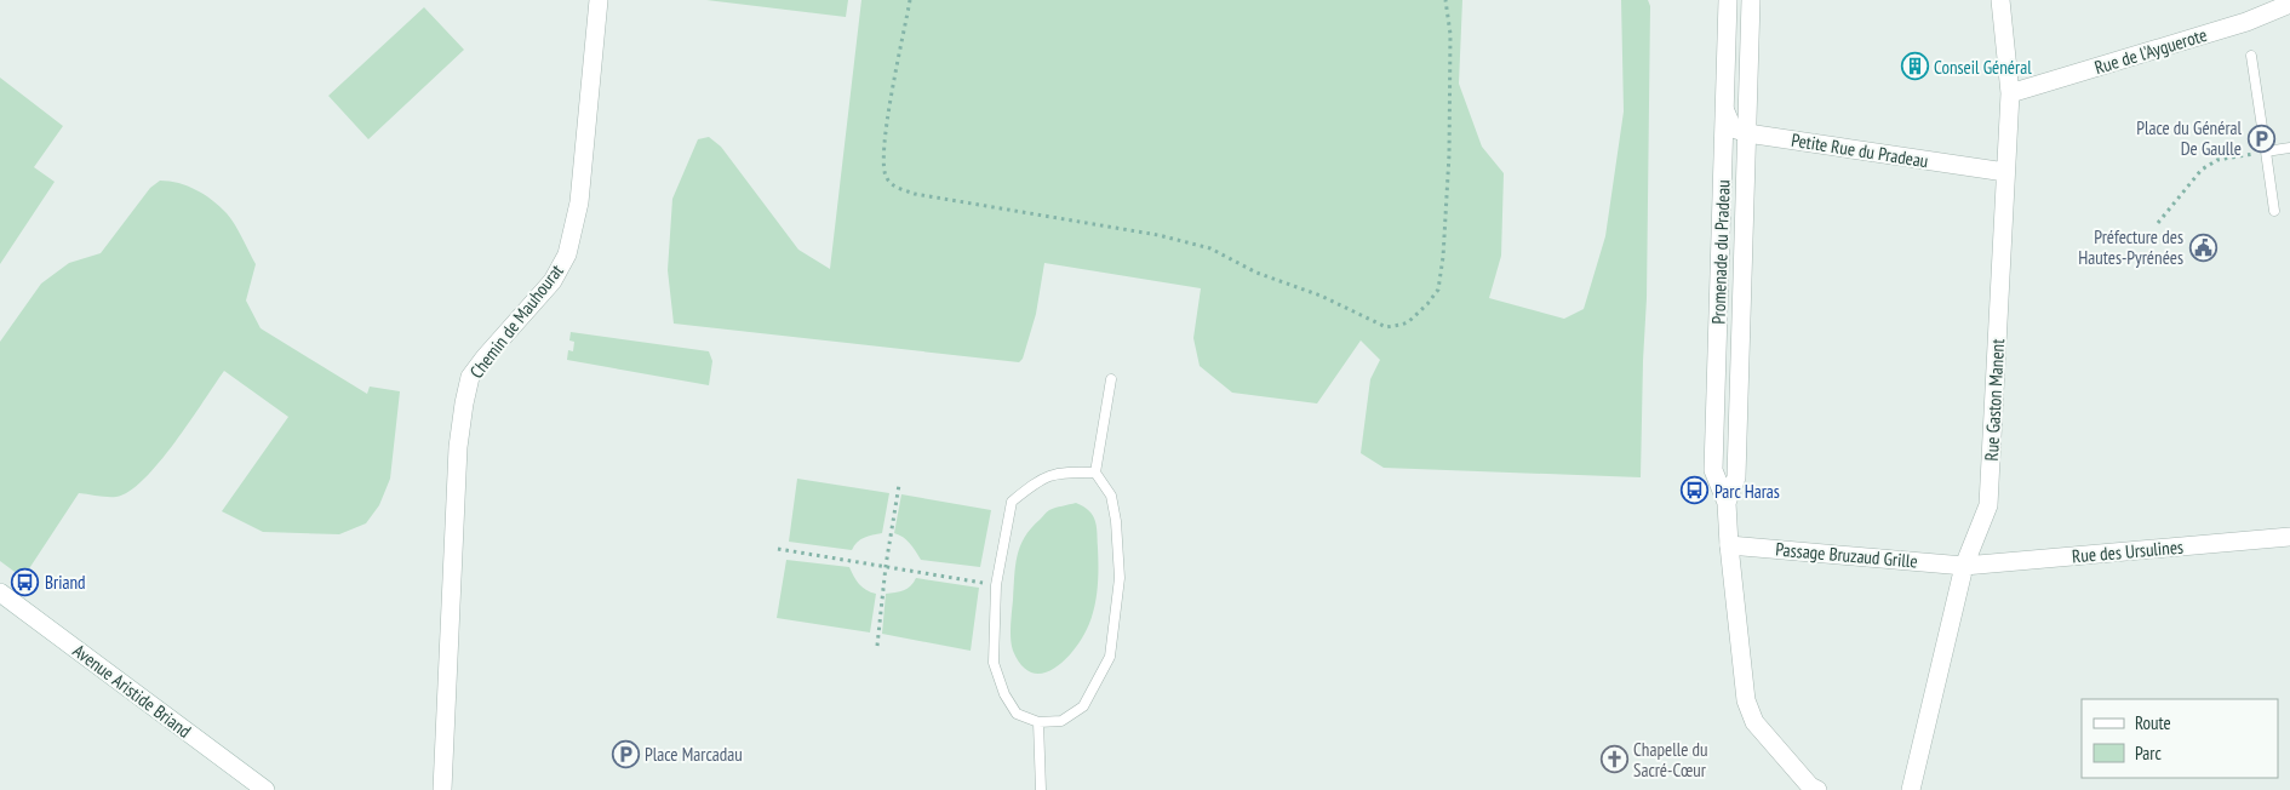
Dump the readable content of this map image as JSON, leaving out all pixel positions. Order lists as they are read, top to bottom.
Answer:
{
  "streets": {
    "street": [
      "Rue de l'Ayguerote",
      "Petite Rue du Pradeau",
      "Promenade du Pradeau",
      "Chemin de Mauhourat",
      "Rue Gaston Manent",
      "Rue des Ursulines",
      "Passage Bruzaud Grille",
      "Avenue Aristide Briand"
    ]
  },
  "crossings": [
    ["Rue de l'Ayguerote", "Rue Gaston Manent"],
    ["Petite Rue du Pradeau", "Promenade du Pradeau"],
    ["Petite Rue du Pradeau", "Rue Gaston Manent"],
    ["Promenade du Pradeau", "Passage Bruzaud Grille"],
    ["Rue Gaston Manent", "Rue des Ursulines"],
    ["Rue Gaston Manent", "Passage Bruzaud Grille"],
    ["Rue des Ursulines", "Passage Bruzaud Grille"]
  ],
  "places": {
    "building": ["Conseil Général"],
    "parking": ["Place du Général De Gaulle", "Place Marcadau"],
    "public building": ["Préfecture des Hautes-Pyrénées"],
    "bus stop": ["Parc Haras", "Briand"],
    "church": ["Chapelle du Sacré-Cœur"]
  },
  "legend": ["Route", "Parc"]
}
